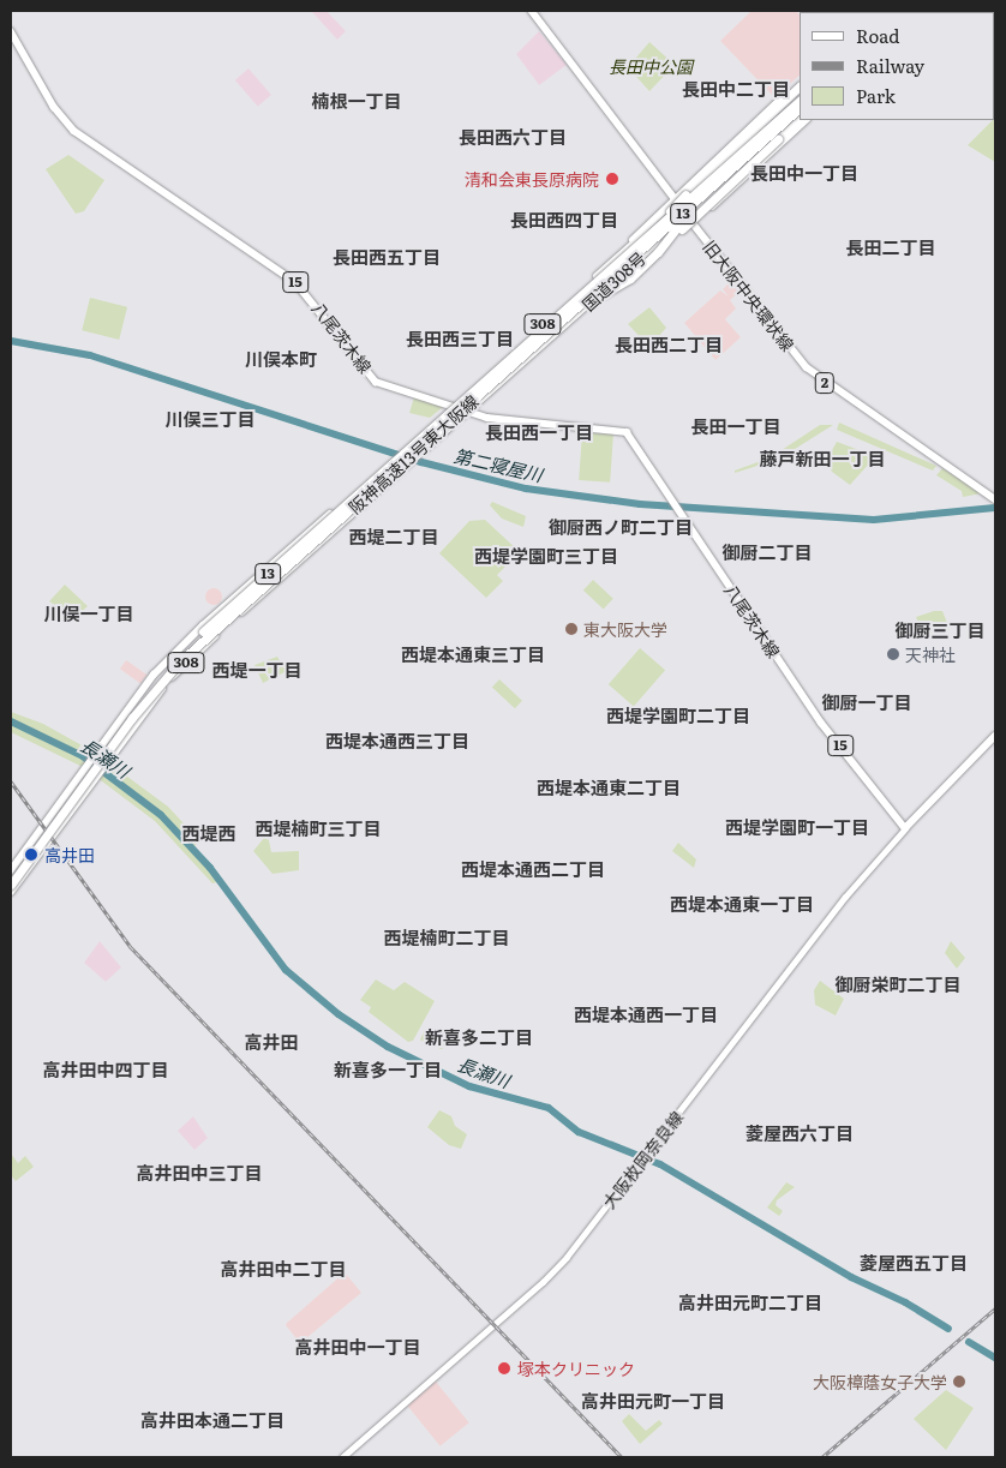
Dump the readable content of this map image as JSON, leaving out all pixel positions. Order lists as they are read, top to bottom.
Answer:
{
  "streets": {
    "highway": [
      "13",
      "国道308号",
      "308",
      "阪神高速13号東大阪線"
    ],
    "main road": [
      "15",
      "旧大阪中央環状線",
      "八尾茨木線",
      "2",
      "大阪枚岡奈良線"
    ]
  },
  "crossings": [
    ["国道308号", "旧大阪中央環状線"],
    ["国道308号", "308"],
    ["国道308号", "八尾茨木線"],
    ["旧大阪中央環状線", "308"],
    ["八尾茨木線", "大阪枚岡奈良線"]
  ],
  "districts": [
    "長田中二丁目",
    "楠根一丁目",
    "長田西六丁目",
    "長田中一丁目",
    "長田西四丁目",
    "長田二丁目",
    "長田西五丁目",
    "長田西三丁目",
    "長田西二丁目",
    "川俣本町",
    "川俣三丁目",
    "長田一丁目",
    "長田西一丁目",
    "藤戸新田一丁目",
    "御厨西ノ町二丁目",
    "西堤二丁目",
    "御厨二丁目",
    "西堤学園町三丁目",
    "川俣一丁目",
    "御厨三丁目",
    "西堤本通東三丁目",
    "西堤一丁目",
    "御厨一丁目",
    "西堤学園町二丁目",
    "西堤本通西三丁目",
    "西堤本通東二丁目",
    "西堤学園町一丁目",
    "西堤楠町三丁目",
    "西堤西",
    "西堤本通西二丁目",
    "西堤本通東一丁目",
    "西堤楠町二丁目",
    "御厨栄町二丁目",
    "西堤本通西一丁目",
    "新喜多二丁目",
    "高井田",
    "高井田中四丁目",
    "新喜多一丁目",
    "菱屋西六丁目",
    "高井田中三丁目",
    "菱屋西五丁目",
    "高井田中二丁目",
    "高井田元町二丁目",
    "高井田中一丁目",
    "高井田元町一丁目",
    "高井田本通二丁目"
  ],
  "water": ["第二寝屋川", "長瀬川"],
  "parks": ["長田中公園"],
  "places": [
    "清和会東長原病院",
    "東大阪大学",
    "天神社",
    "高井田",
    "塚本クリニック",
    "大阪樟蔭女子大学"
  ],
  "legend": ["Road", "Railway", "Park"]
}
